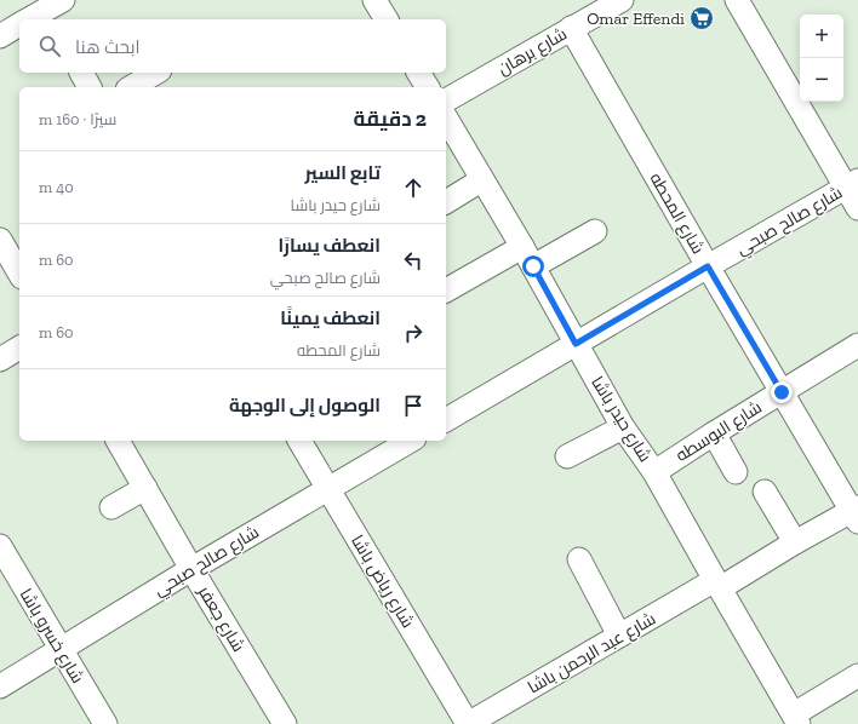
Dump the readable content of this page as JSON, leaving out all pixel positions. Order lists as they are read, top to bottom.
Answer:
{
  "streets": {
    "street": [
      "شارع برهان",
      "شارع المحطه",
      "شارع صالح صبحي",
      "شارع حيدر باشا",
      "شارع البوسطه",
      "شارع رياض باشا",
      "شارع جعفر",
      "شارع خسرو باشا",
      "شارع عبد الرحمن باشا"
    ]
  },
  "crossings": [
    ["شارع برهان", "شارع المحطه"],
    ["شارع المحطه", "شارع صالح صبحي"],
    ["شارع المحطه", "شارع البوسطه"],
    ["شارع المحطه", "شارع عبد الرحمن باشا"],
    ["شارع صالح صبحي", "شارع حيدر باشا"],
    ["شارع صالح صبحي", "شارع رياض باشا"],
    ["شارع صالح صبحي", "شارع جعفر"],
    ["شارع صالح صبحي", "شارع خسرو باشا"],
    ["شارع حيدر باشا", "شارع البوسطه"],
    ["شارع حيدر باشا", "شارع عبد الرحمن باشا"],
    ["شارع رياض باشا", "شارع عبد الرحمن باشا"]
  ],
  "places": {
    "supermarket": ["Omar Effendi"]
  },
  "page": {
    "map_buttons": ["+", "−"],
    "search": "ابحث هنا",
    "heading": ["2 دقيقة", "سيرًا · 160 m"],
    "list": [
      ["تابع السير", "شارع حيدر باشا", "40 m"],
      ["انعطف يسارًا", "شارع صالح صبحي", "60 m"],
      ["انعطف يمينًا", "شارع المحطه", "60 m"],
      "الوصول إلى الوجهة"
    ]
  }
}
